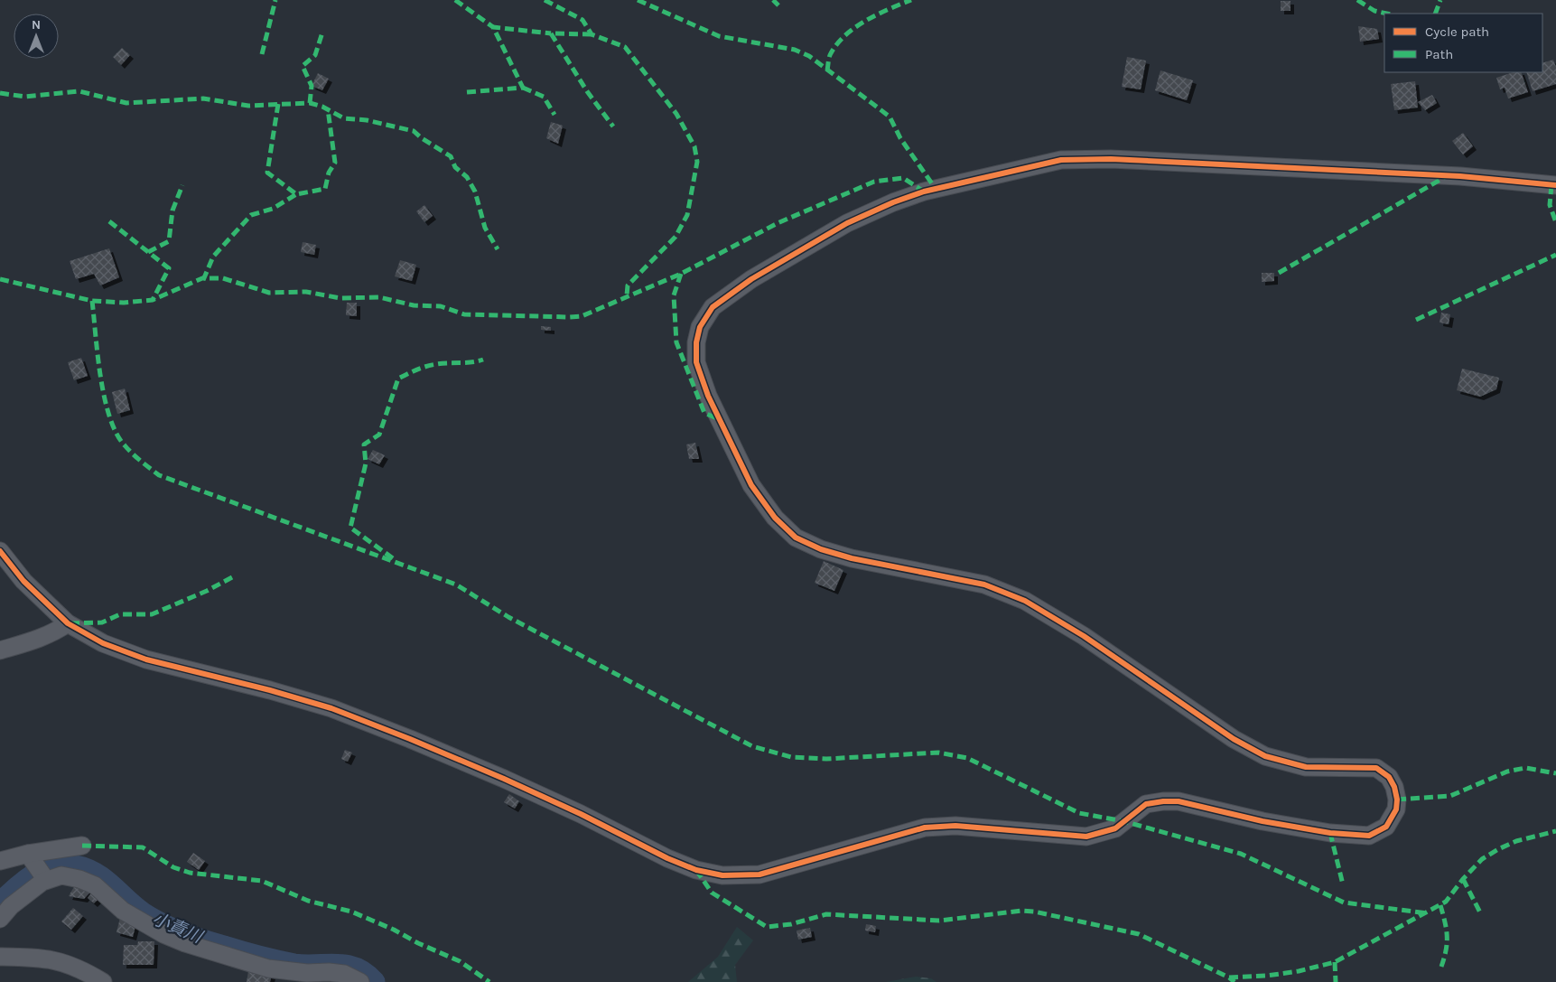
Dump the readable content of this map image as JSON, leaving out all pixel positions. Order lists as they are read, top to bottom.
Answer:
{
  "water": ["小責川"],
  "legend": ["Cycle path", "Path"],
  "north": "top"
}
